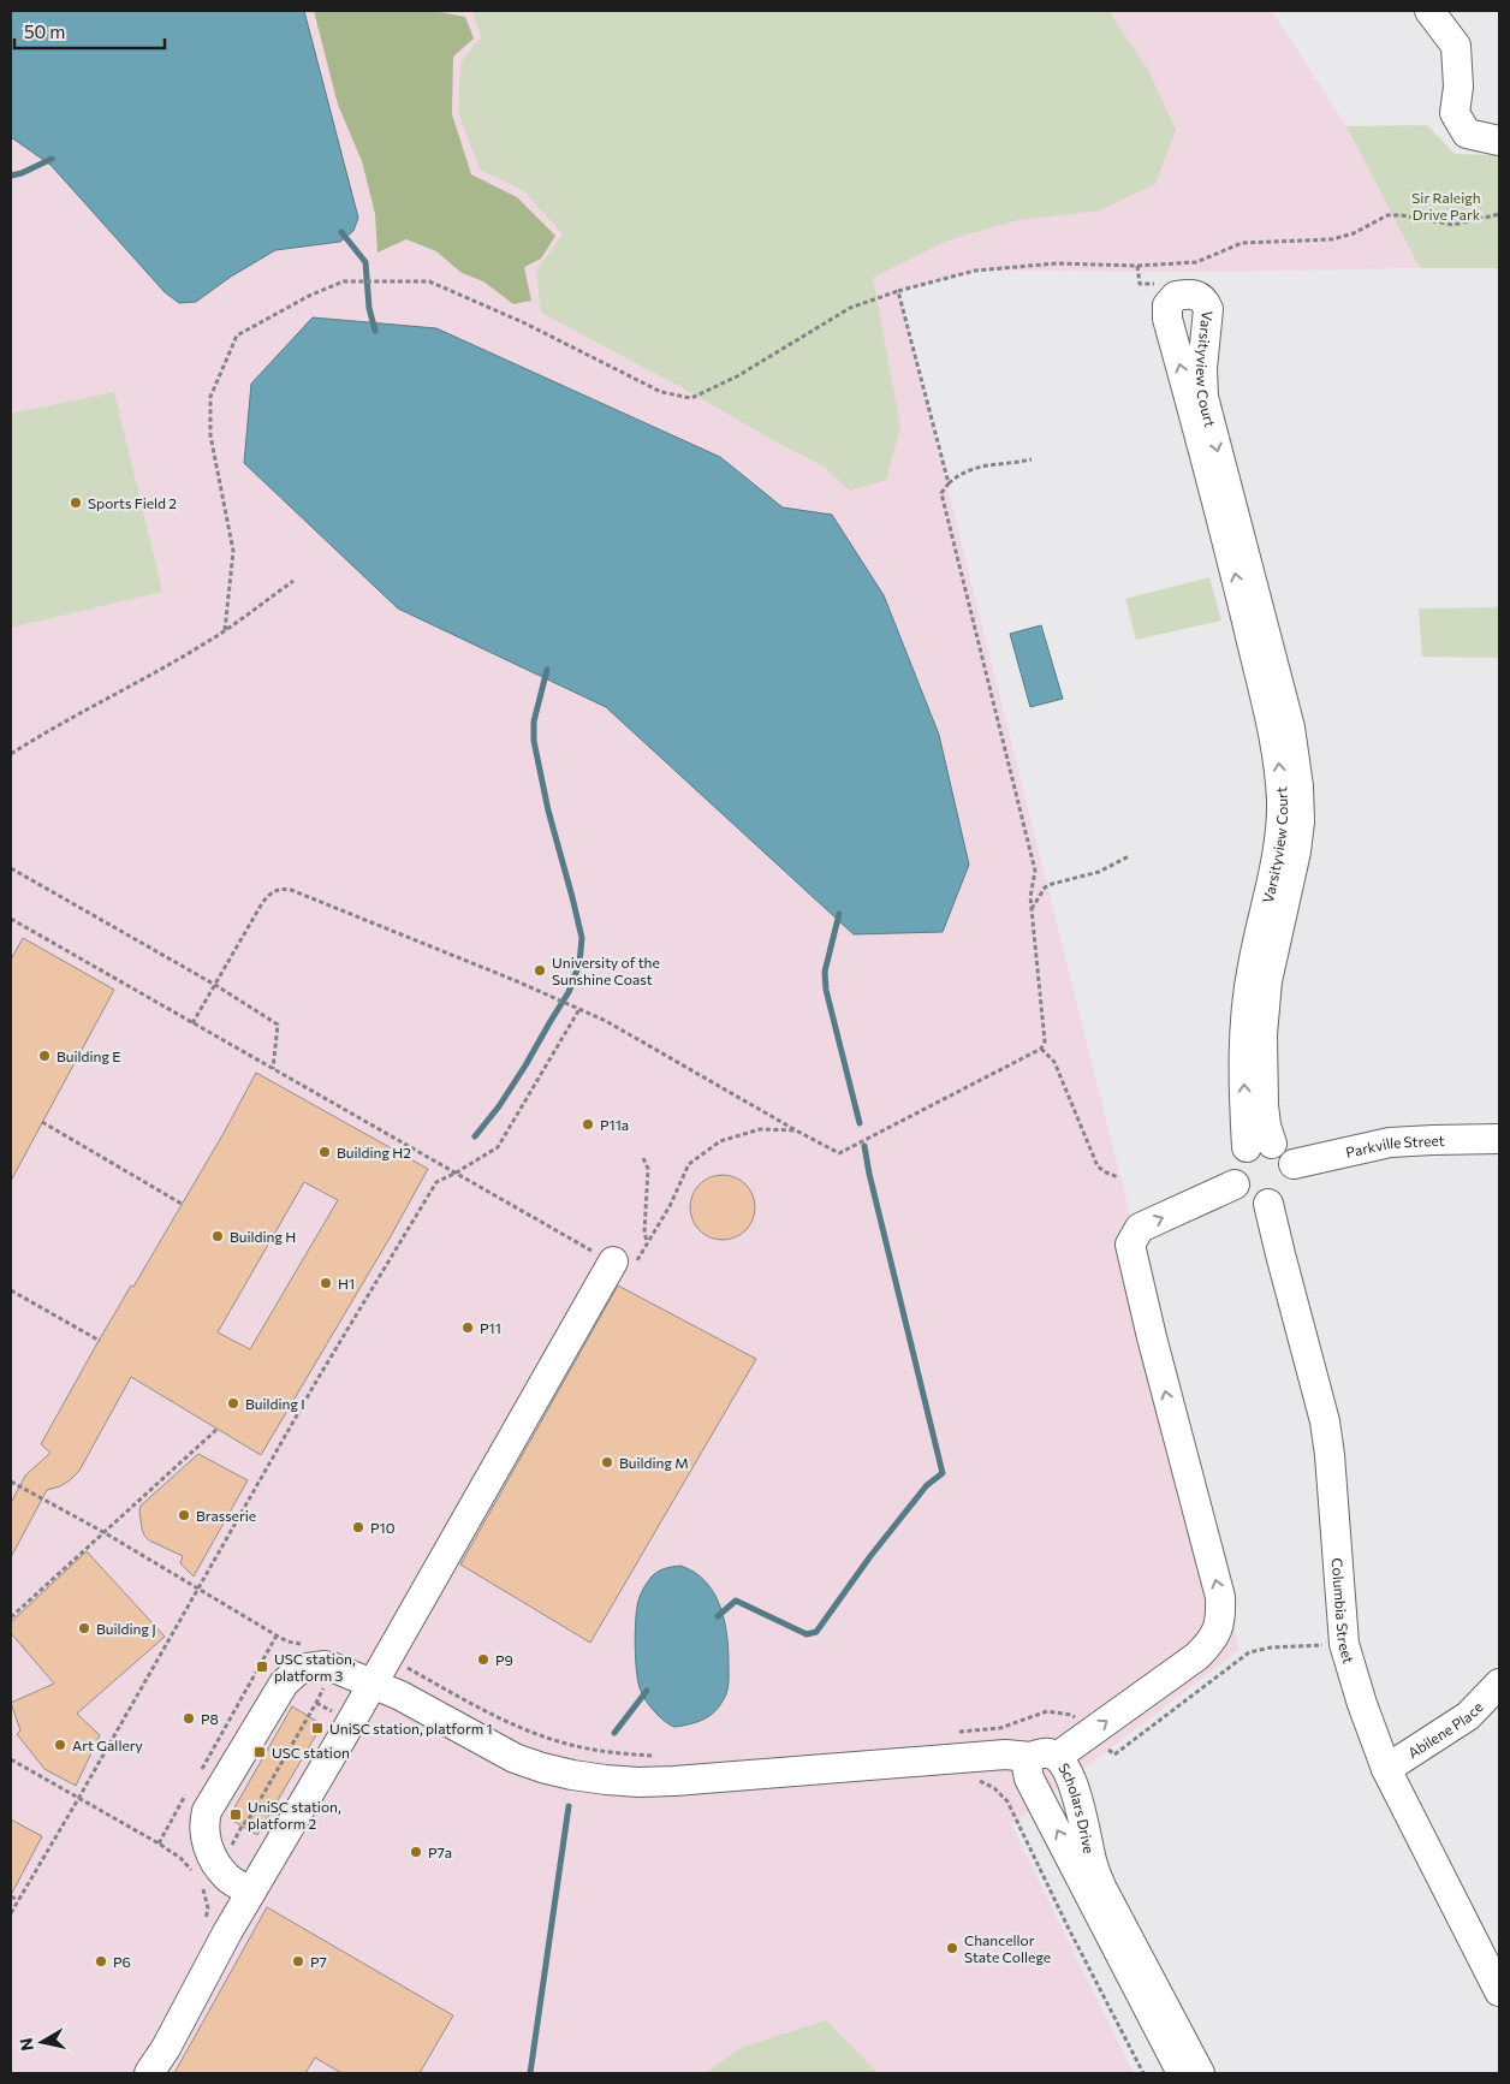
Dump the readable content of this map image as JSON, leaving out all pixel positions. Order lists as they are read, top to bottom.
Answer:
{
  "streets": {
    "street": [
      "Varsityview Court",
      "Parkville Street",
      "Columbia Street",
      "Abilene Place",
      "Scholars Drive"
    ]
  },
  "crossings": [
    ["Varsityview Court", "Parkville Street"],
    ["Varsityview Court", "Columbia Street"],
    ["Parkville Street", "Columbia Street"],
    ["Columbia Street", "Abilene Place"]
  ],
  "parks": ["Sir Raleigh Drive Park"],
  "places": {
    "other": [
      "Sports Field 2",
      "University of the Sunshine Coast",
      "Building E",
      "P11a",
      "Building H2",
      "Building H",
      "H1",
      "P11",
      "Building I",
      "Building M",
      "Brasserie",
      "P10",
      "Building J",
      "P9",
      "P8",
      "Art Gallery",
      "P7a",
      "Chancellor State College",
      "P6",
      "P7"
    ],
    "transit": [
      "USC station, platform 3",
      "UniSC station, platform 1",
      "USC station",
      "UniSC station, platform 2"
    ]
  },
  "scale_bar": "50 m",
  "north": "left"
}
